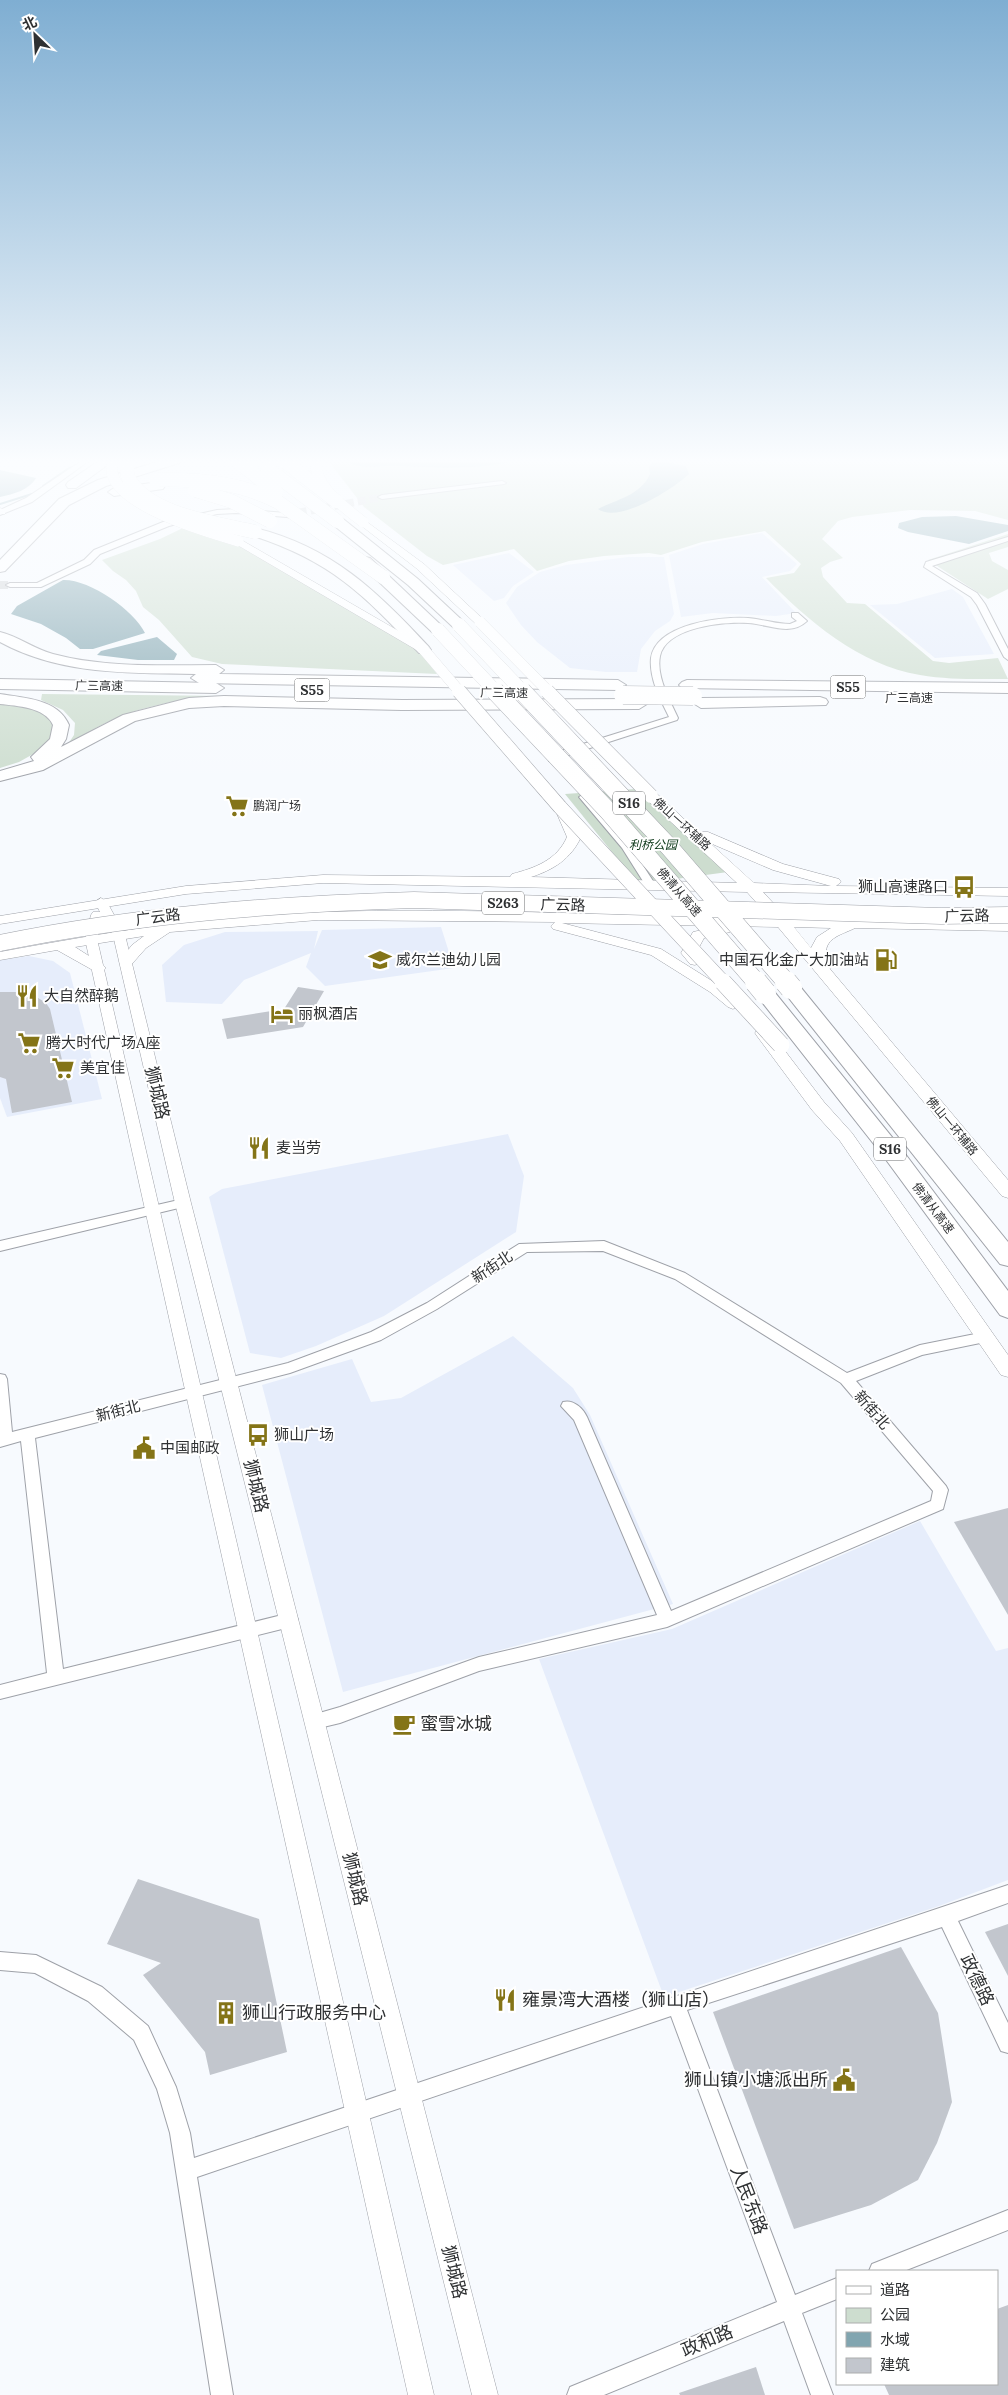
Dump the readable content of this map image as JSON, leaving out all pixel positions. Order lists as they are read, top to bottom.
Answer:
{
  "streets": {
    "highway": [
      "广三高速",
      "S55",
      "S16",
      "佛清从高速"
    ],
    "main road": ["佛山一环辅路", "S263", "广云路"],
    "street": [
      "狮城路",
      "新街北",
      "政德路",
      "人民东路",
      "政和路"
    ]
  },
  "crossings": [
    ["佛山一环辅路", "广云路"],
    ["S263", "广云路"],
    ["S263", "狮城路"],
    ["广云路", "狮城路"],
    ["狮城路", "新街北"],
    ["人民东路", "政和路"]
  ],
  "parks": ["利桥公园"],
  "places": {
    "supermarket": ["鹏润广场", "腾大时代广场A座", "美宜佳"],
    "bus stop": ["狮山高速路口", "狮山广场"],
    "school or university": ["威尔兰迪幼儿园"],
    "fuel station": ["中国石化金广大加油站"],
    "restaurant": ["大自然醉鹅", "麦当劳", "雍景湾大酒楼（狮山店）"],
    "hotel": ["丽枫酒店"],
    "public building": ["中国邮政", "狮山镇小塘派出所"],
    "cafe": ["蜜雪冰城"],
    "building": ["狮山行政服务中心"]
  },
  "legend": [
    "道路",
    "公园",
    "水域",
    "建筑"
  ],
  "north": "top left"
}
